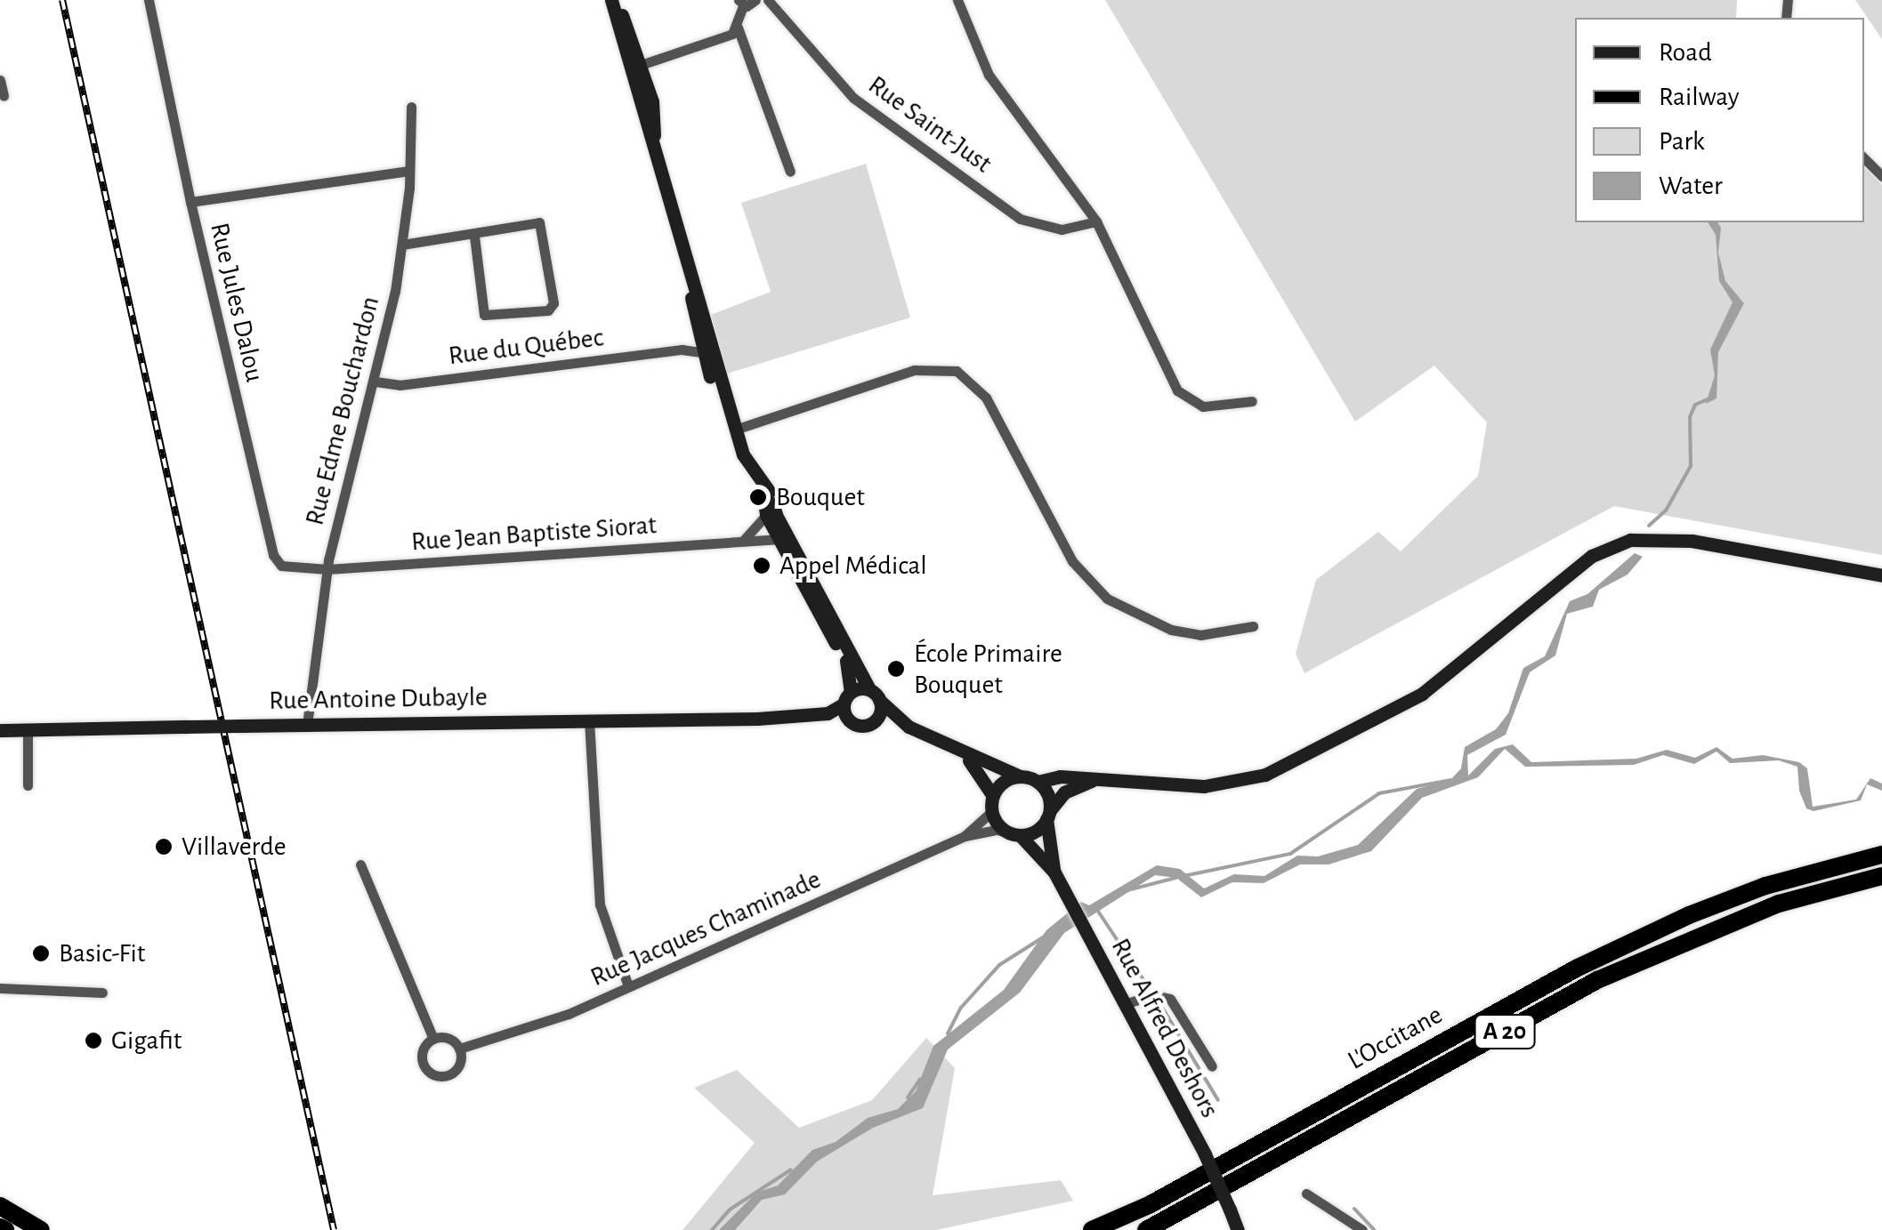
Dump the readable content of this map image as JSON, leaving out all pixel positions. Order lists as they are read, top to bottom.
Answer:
{
  "streets": {
    "highway": ["A 20", "L'Occitane"],
    "main road": ["Rue Antoine Dubayle", "Rue Alfred Deshors"],
    "street": [
      "Rue Saint-Just",
      "Rue Jules Dalou",
      "Rue du Québec",
      "Rue Edme Bouchardon",
      "Rue Jean Baptiste Siorat",
      "Rue Jacques Chaminade"
    ]
  },
  "crossings": [
    ["Rue Jules Dalou", "Rue Edme Bouchardon"],
    ["Rue Jules Dalou", "Rue Jean Baptiste Siorat"],
    ["Rue du Québec", "Rue Edme Bouchardon"],
    ["Rue Edme Bouchardon", "Rue Jean Baptiste Siorat"],
    ["Rue Edme Bouchardon", "Rue Antoine Dubayle"]
  ],
  "places": [
    "Bouquet",
    "Appel Médical",
    "École Primaire Bouquet",
    "Villaverde",
    "Basic-Fit",
    "Gigafit"
  ],
  "legend": [
    "Road",
    "Railway",
    "Park",
    "Water"
  ]
}
